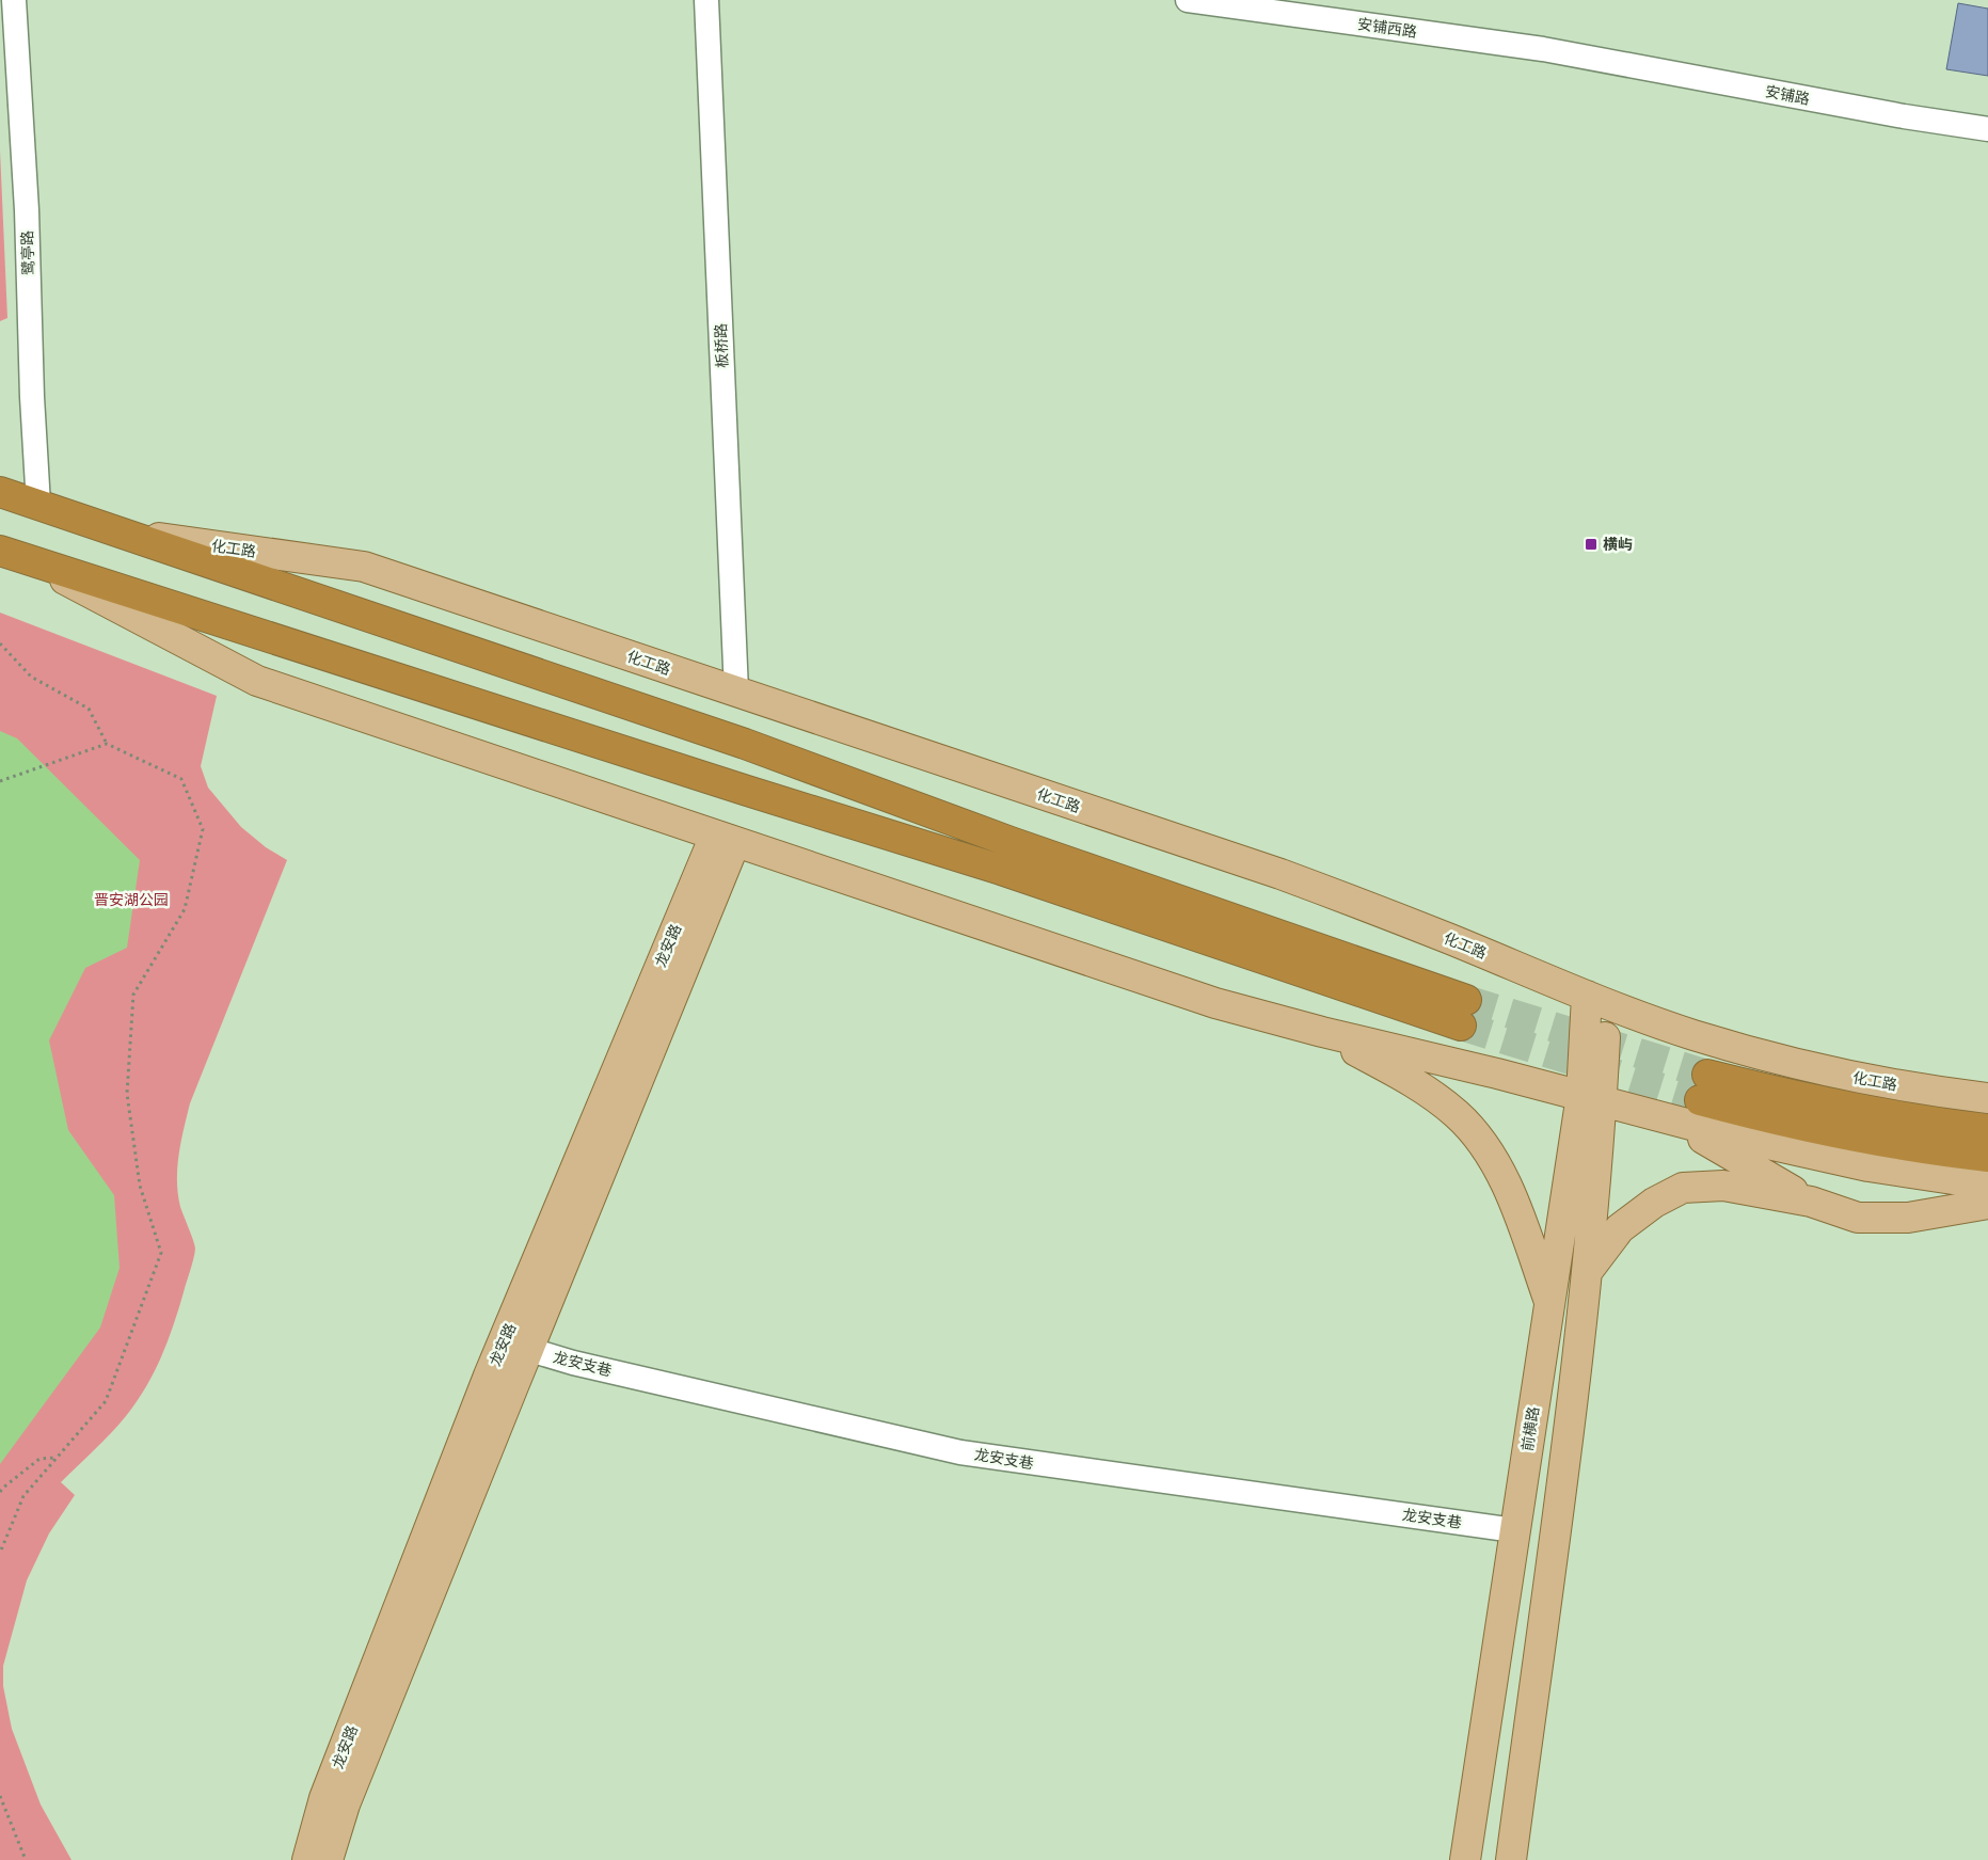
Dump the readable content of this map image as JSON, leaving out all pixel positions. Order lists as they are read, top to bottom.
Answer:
{
  "streets": {
    "highway": ["化工路"],
    "main road": ["龙安路", "前横路"],
    "street": [
      "安铺西路",
      "安铺路",
      "鹭亭路",
      "板桥路",
      "龙安支巷"
    ]
  },
  "crossings": [
    ["安铺西路", "安铺路"],
    ["鹭亭路", "化工路"],
    ["板桥路", "化工路"],
    ["化工路", "前横路"],
    ["龙安路", "龙安支巷"],
    ["龙安支巷", "前横路"]
  ],
  "parks": ["晋安湖公园"],
  "places": {
    "transit": ["横屿"]
  }
}
